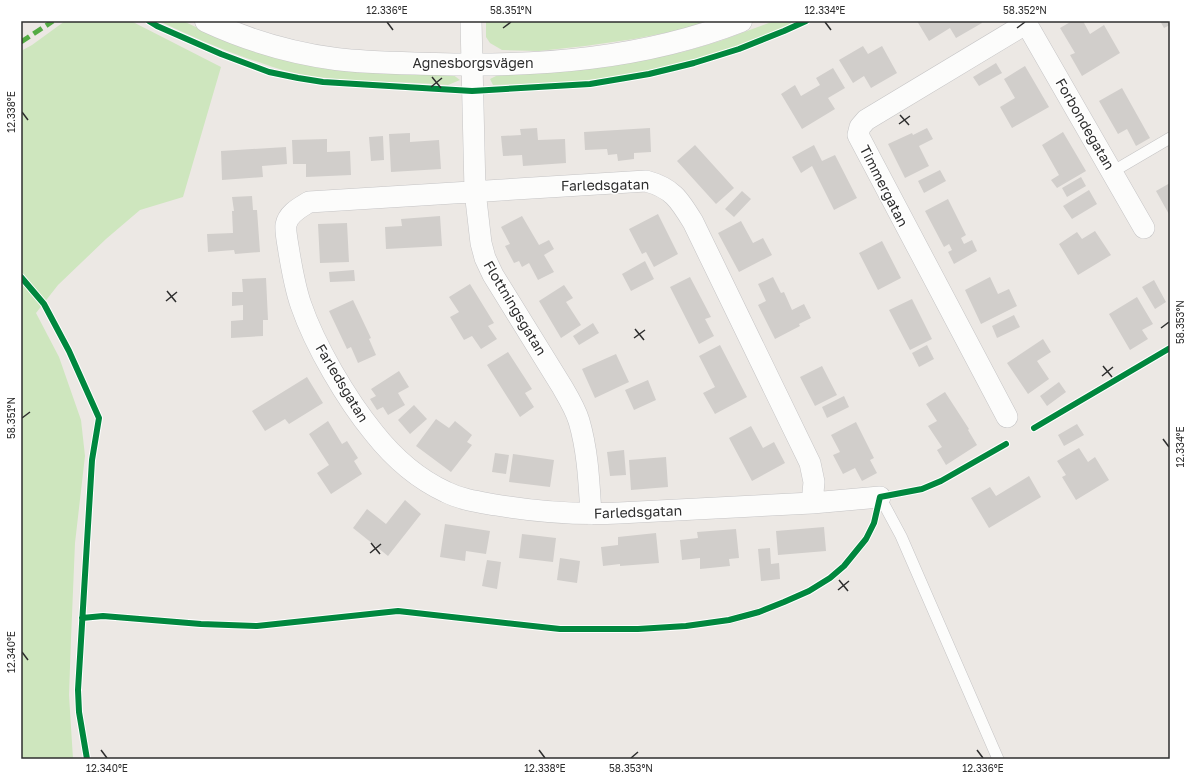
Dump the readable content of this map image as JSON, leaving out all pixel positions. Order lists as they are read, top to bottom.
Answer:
{
  "streets": {
    "street": [
      "Agnesborgsvägen",
      "Forbondegatan",
      "Farledsgatan",
      "Timmergatan",
      "Flottningsgatan"
    ]
  },
  "crossings": [
    ["Agnesborgsvägen", "Flottningsgatan"],
    ["Forbondegatan", "Timmergatan"],
    ["Farledsgatan", "Flottningsgatan"]
  ],
  "coordinates": [
    "12.336°E",
    "58.351°N",
    "12.334°E",
    "58.352°N",
    "12.338°E",
    "58.353°N",
    "12.340°E"
  ]
}
